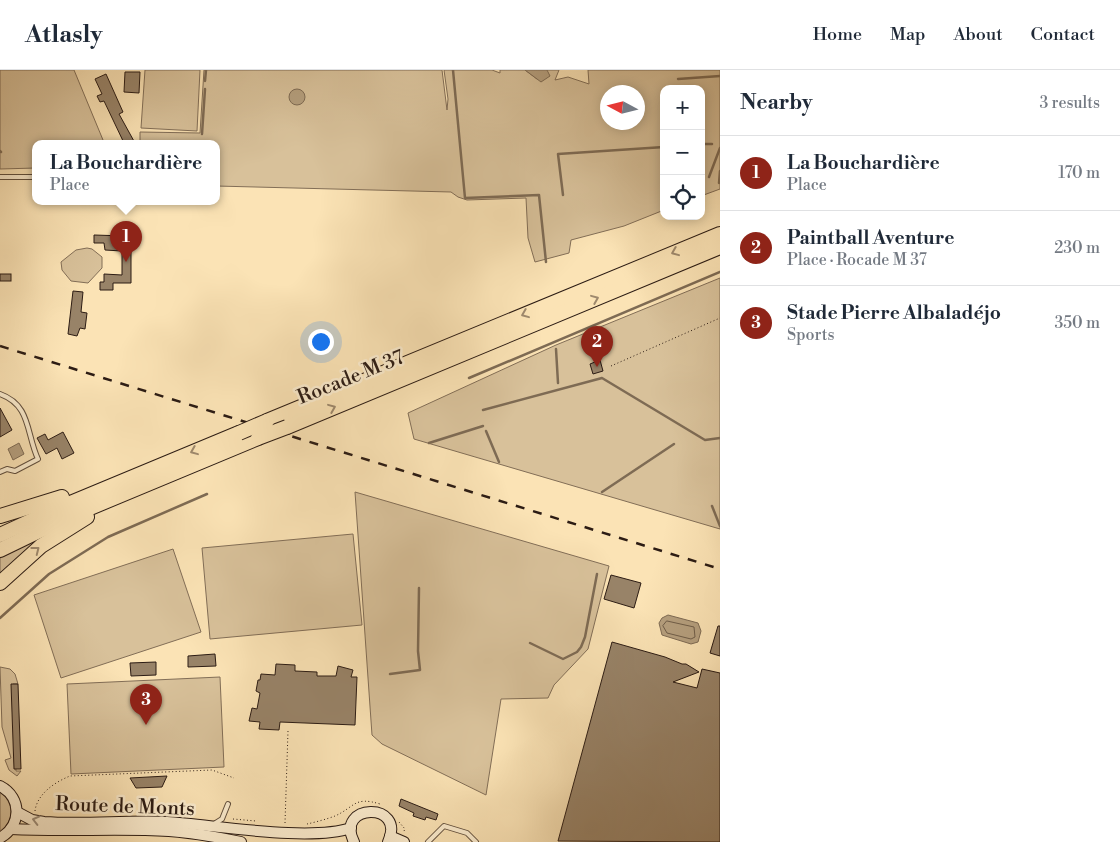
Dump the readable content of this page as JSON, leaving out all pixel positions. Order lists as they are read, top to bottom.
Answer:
{
  "streets": {
    "highway": ["Rocade M 37"],
    "main road": ["Route de Monts"]
  },
  "north": "left",
  "page": {
    "header": "Atlasly",
    "nav": [
      "Home",
      "Map",
      "About",
      "Contact"
    ],
    "heading": ["Nearby", "3 results"],
    "map_buttons": ["+", "−"],
    "list": [
      {
        "mark": "1",
        "name": "La Bouchardière",
        "note": "Place",
        "value": "170 m"
      },
      {
        "mark": "2",
        "name": "Paintball Aventure",
        "note": "Place · Rocade M 37",
        "value": "230 m"
      },
      {
        "mark": "3",
        "name": "Stade Pierre Albaladéjo",
        "note": "Sports",
        "value": "350 m"
      }
    ],
    "popup": ["La Bouchardière", "Place"],
    "pins": ["1", "2", "3"]
  }
}
